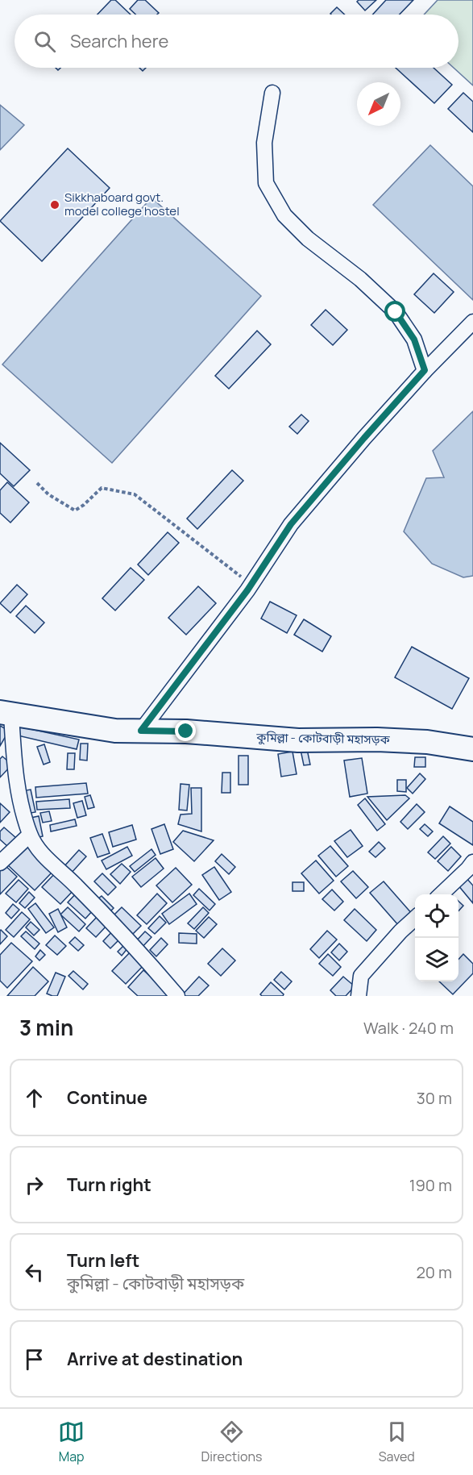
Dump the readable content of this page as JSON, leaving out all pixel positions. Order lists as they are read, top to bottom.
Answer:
{
  "streets": {
    "main road": ["কুমিল্লা - কোটবাড়ী মহাসড়ক"]
  },
  "places": ["Sikkhaboard govt. model college hostel"],
  "north": "bottom left",
  "page": {
    "search": "Search here",
    "heading": ["3 min", "Walk · 240 m"],
    "list": [
      ["Continue", "30 m"],
      ["Turn right", "190 m"],
      ["Turn left", "কুমিল্লা - কোটবাড়ী মহাসড়ক", "20 m"],
      "Arrive at destination"
    ],
    "nav": ["Map", "Directions", "Saved"]
  }
}
